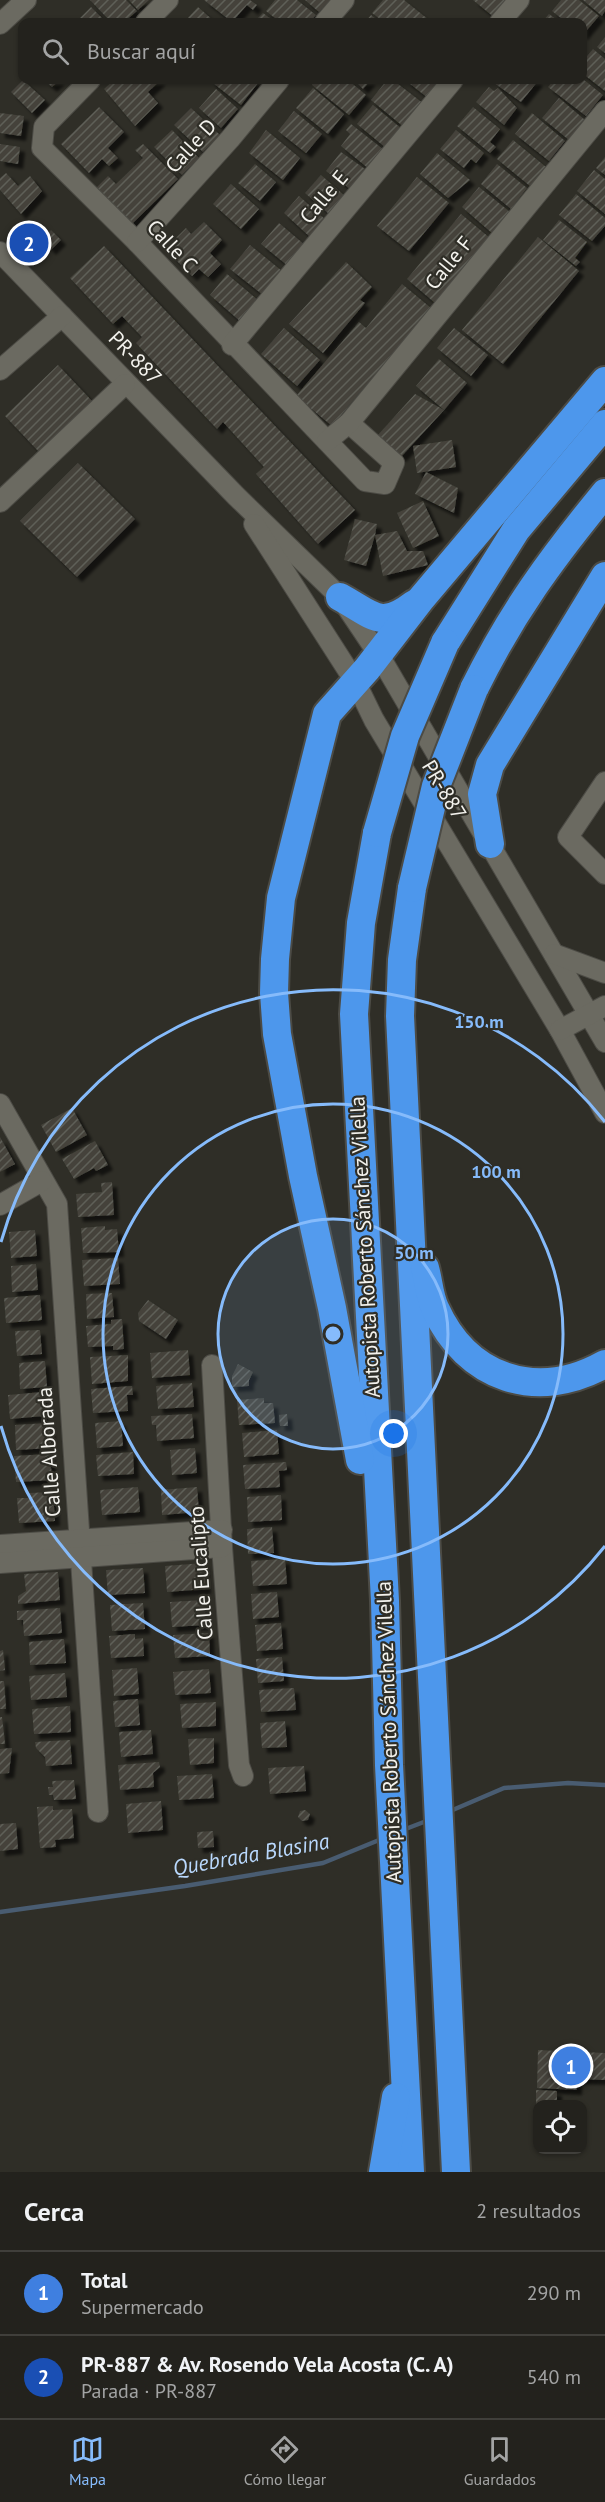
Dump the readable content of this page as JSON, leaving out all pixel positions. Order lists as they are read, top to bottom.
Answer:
{
  "streets": {
    "highway": ["Autopista Roberto Sánchez Vilella"],
    "street": [
      "Calle D",
      "Calle E",
      "Calle C",
      "Calle F",
      "PR-887",
      "Calle Alborada",
      "Calle Eucalipto"
    ]
  },
  "crossings": [
    ["Calle D", "Calle C"],
    ["Calle E", "Calle C"],
    ["Calle C", "Calle F"]
  ],
  "water": ["Quebrada Blasina"],
  "page": {
    "search": "Buscar aquí",
    "pins": ["2", "1"],
    "heading": ["Cerca", "2 resultados"],
    "list": [
      {
        "mark": "1",
        "name": "Total",
        "note": "Supermercado",
        "value": "290 m"
      },
      {
        "mark": "2",
        "name": "PR-887 & Av. Rosendo Vela Acosta (C. A)",
        "note": "Parada · PR-887",
        "value": "540 m"
      }
    ],
    "nav": ["Mapa", "Cómo llegar", "Guardados"]
  },
  "rings": ["150 m", "100 m", "50 m"]
}
